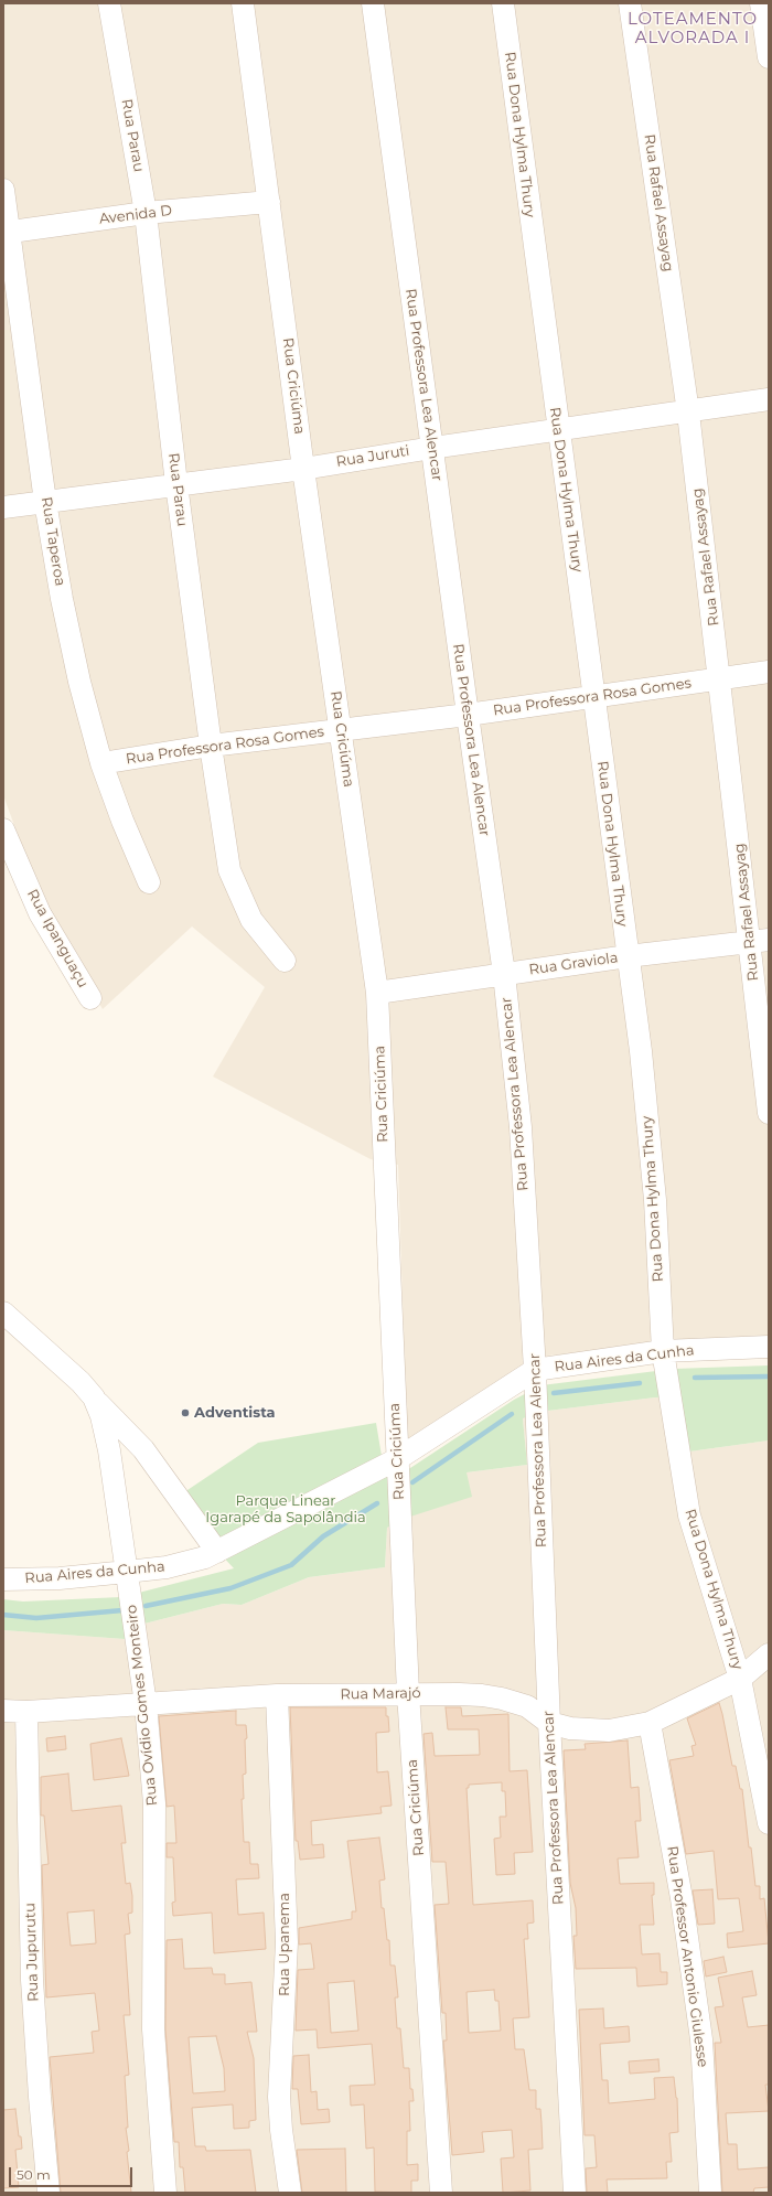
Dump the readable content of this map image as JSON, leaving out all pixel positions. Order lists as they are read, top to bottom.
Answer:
{
  "streets": {
    "street": [
      "Rua Dona Hylma Thury",
      "Rua Parau",
      "Rua Rafael Assayag",
      "Avenida D",
      "Rua Professora Lea Alencar",
      "Rua Criciúma",
      "Rua Juruti",
      "Rua Taperoa",
      "Rua Professora Rosa Gomes",
      "Rua Ipanguaçu",
      "Rua Graviola",
      "Rua Aires da Cunha",
      "Rua Marajó",
      "Rua Ovídio Gomes Monteiro",
      "Rua Upanema",
      "Rua Jupurutu",
      "Rua Professor Antonio Giulesse"
    ]
  },
  "crossings": [
    ["Rua Dona Hylma Thury", "Rua Juruti"],
    ["Rua Dona Hylma Thury", "Rua Professora Rosa Gomes"],
    ["Rua Dona Hylma Thury", "Rua Graviola"],
    ["Rua Dona Hylma Thury", "Rua Aires da Cunha"],
    ["Rua Dona Hylma Thury", "Rua Marajó"],
    ["Rua Parau", "Avenida D"],
    ["Rua Parau", "Rua Juruti"],
    ["Rua Parau", "Rua Professora Rosa Gomes"],
    ["Rua Rafael Assayag", "Rua Juruti"],
    ["Rua Rafael Assayag", "Rua Professora Rosa Gomes"],
    ["Rua Rafael Assayag", "Rua Graviola"],
    ["Avenida D", "Rua Criciúma"],
    ["Avenida D", "Rua Taperoa"],
    ["Rua Professora Lea Alencar", "Rua Juruti"],
    ["Rua Professora Lea Alencar", "Rua Professora Rosa Gomes"],
    ["Rua Professora Lea Alencar", "Rua Graviola"],
    ["Rua Professora Lea Alencar", "Rua Aires da Cunha"],
    ["Rua Professora Lea Alencar", "Rua Marajó"],
    ["Rua Criciúma", "Rua Juruti"],
    ["Rua Criciúma", "Rua Professora Rosa Gomes"],
    ["Rua Criciúma", "Rua Graviola"],
    ["Rua Criciúma", "Rua Aires da Cunha"],
    ["Rua Criciúma", "Rua Marajó"],
    ["Rua Juruti", "Rua Taperoa"],
    ["Rua Taperoa", "Rua Professora Rosa Gomes"],
    ["Rua Aires da Cunha", "Rua Ovídio Gomes Monteiro"],
    ["Rua Marajó", "Rua Ovídio Gomes Monteiro"],
    ["Rua Marajó", "Rua Upanema"],
    ["Rua Marajó", "Rua Jupurutu"],
    ["Rua Marajó", "Rua Professor Antonio Giulesse"]
  ],
  "districts": ["LOTEAMENTO ALVORADA I"],
  "parks": ["Parque Linear Igarapé da Sapolândia"],
  "places": ["Adventista"],
  "scale_bar": "50 m"
}
